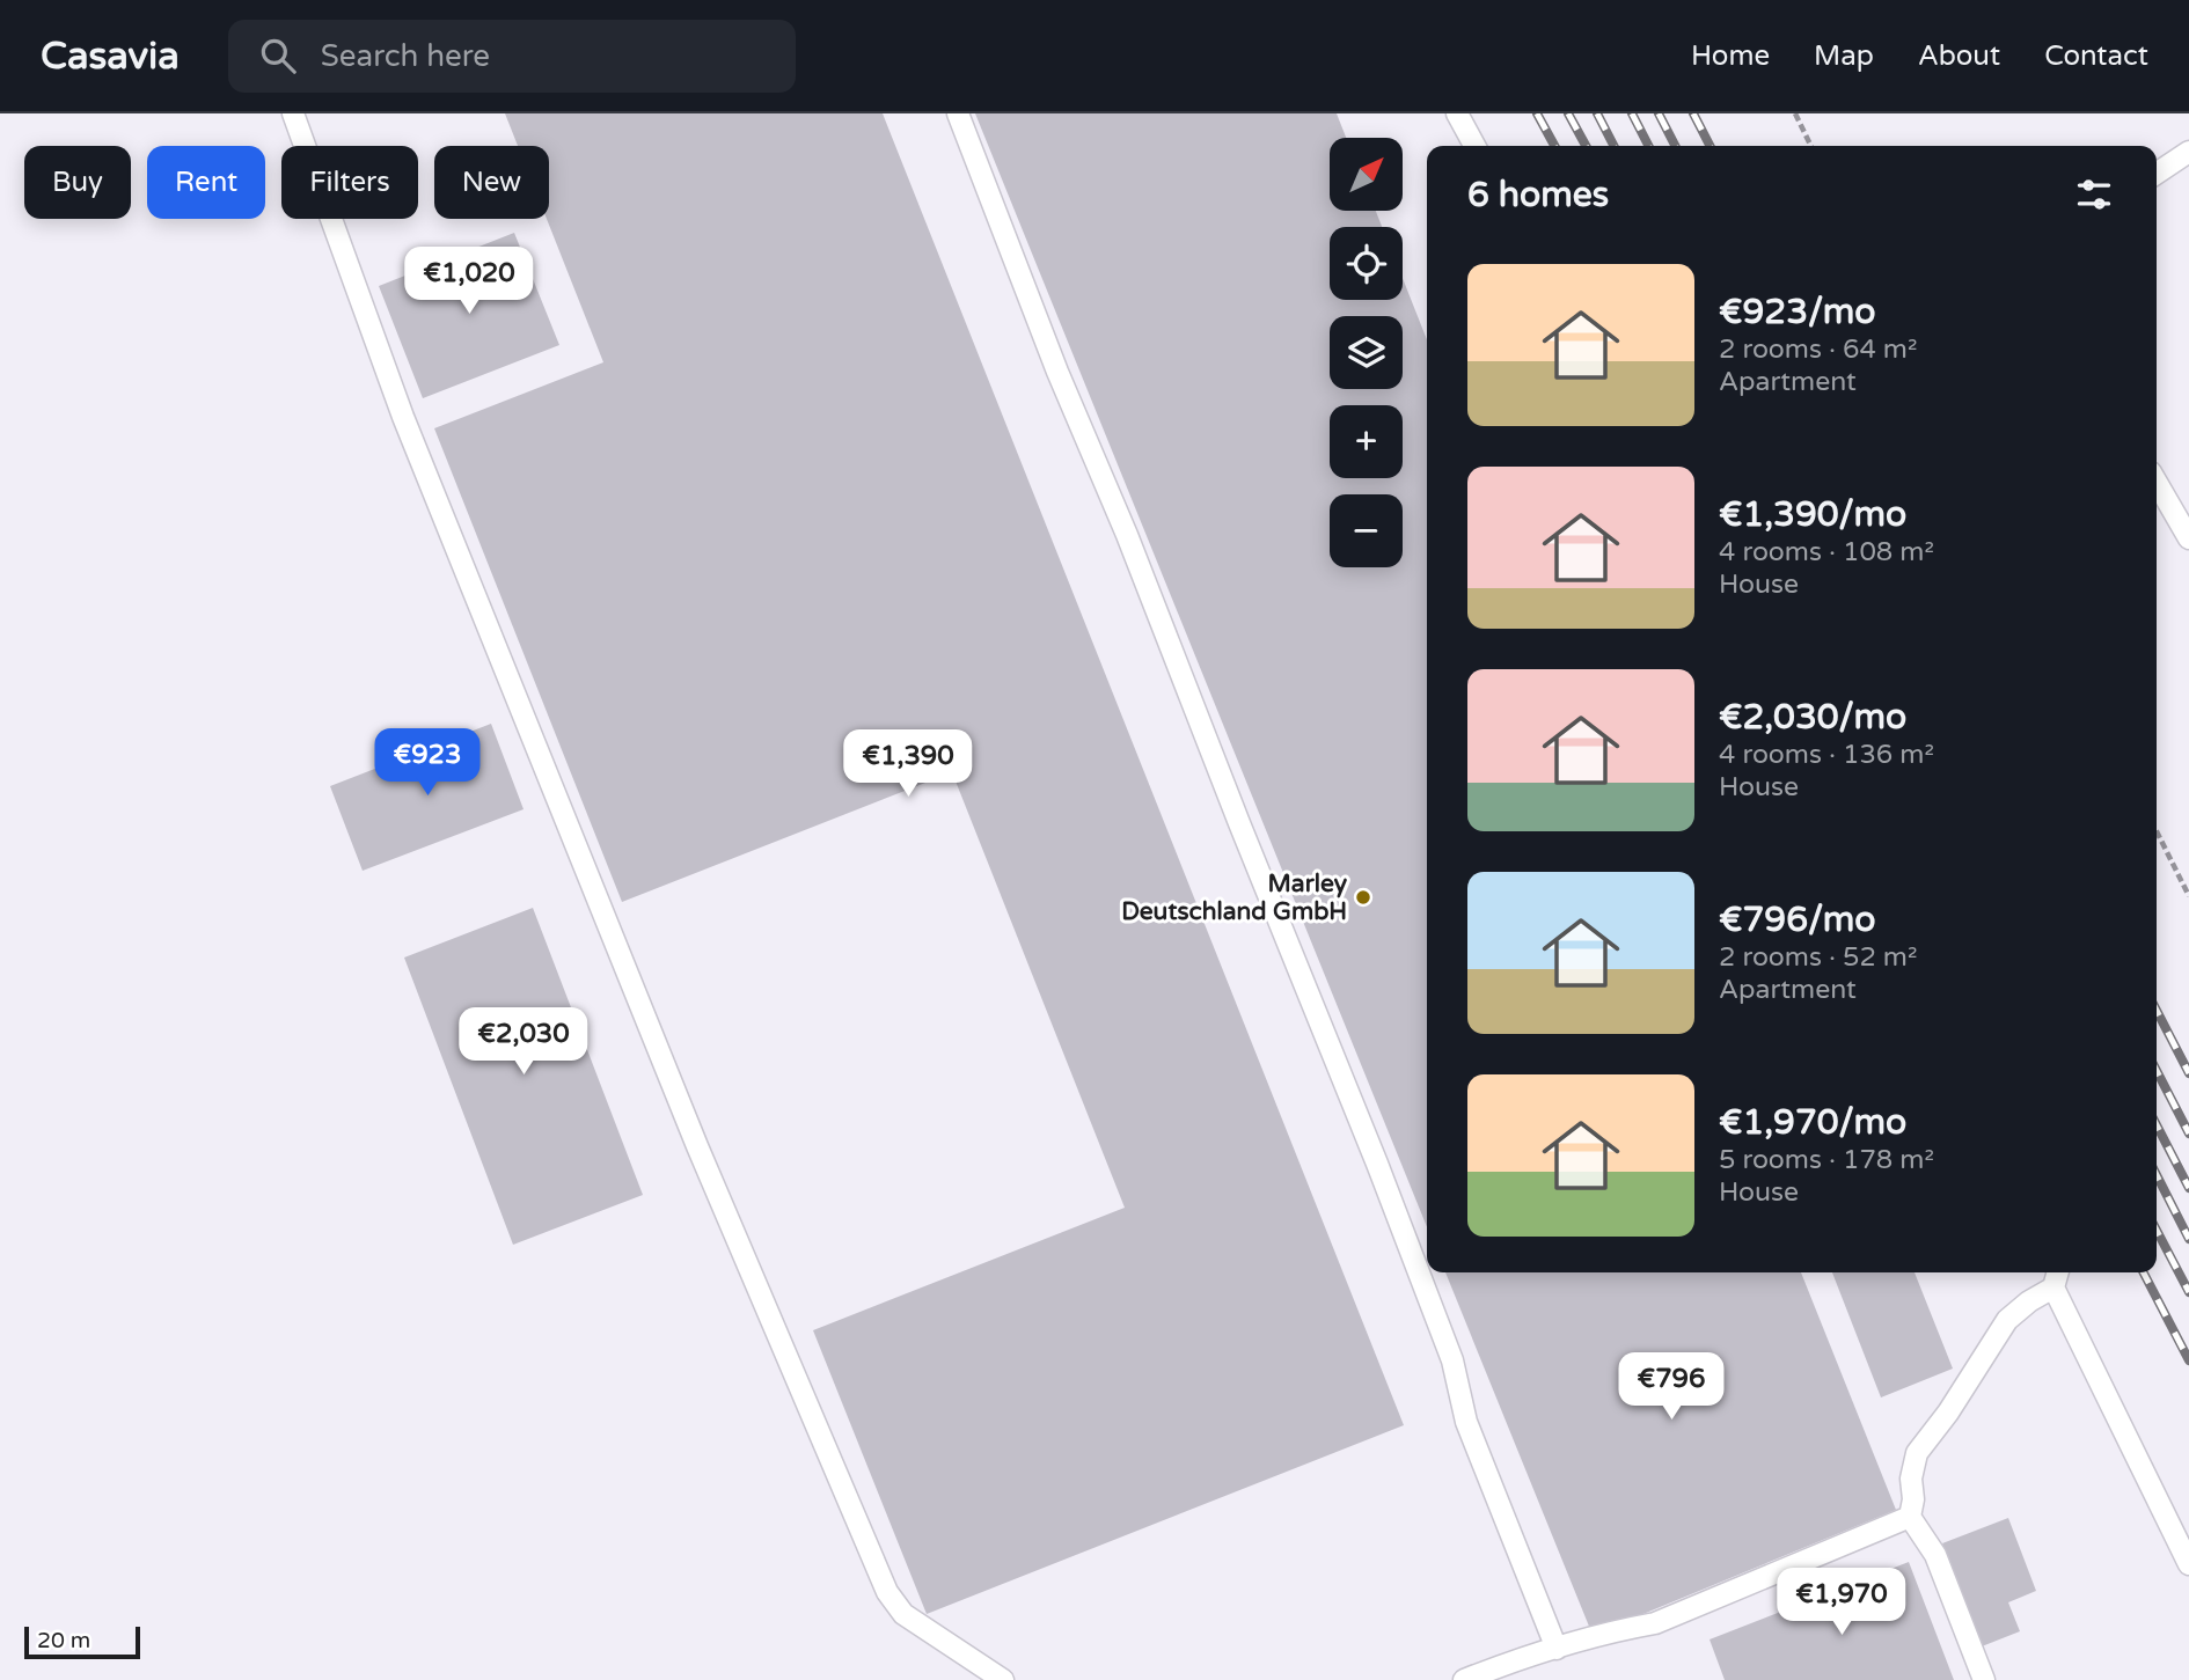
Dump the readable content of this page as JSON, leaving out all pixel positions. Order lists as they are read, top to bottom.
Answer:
{
  "places": ["Marley Deutschland GmbH"],
  "scale_bar": "20 m",
  "north": "top right",
  "page": {
    "header": "Casavia",
    "search": "Search here",
    "nav": [
      "Home",
      "Map",
      "About",
      "Contact"
    ],
    "map_buttons": ["+", "−"],
    "chip": [
      "Buy",
      "Rent",
      "Filters",
      "New"
    ],
    "heading": "6 homes",
    "list": [
      {
        "name": "€923/mo",
        "note": "2 rooms · 64 m² · Apartment"
      },
      {
        "name": "€1,390/mo",
        "note": "4 rooms · 108 m² · House"
      },
      {
        "name": "€2,030/mo",
        "note": "4 rooms · 136 m² · House"
      },
      {
        "name": "€796/mo",
        "note": "2 rooms · 52 m² · Apartment"
      },
      {
        "name": "€1,970/mo",
        "note": "5 rooms · 178 m² · House"
      }
    ],
    "price": [
      "€1,020",
      "€923",
      "€1,390",
      "€2,030",
      "€796",
      "€1,970"
    ],
    "scale": "20 m"
  }
}
